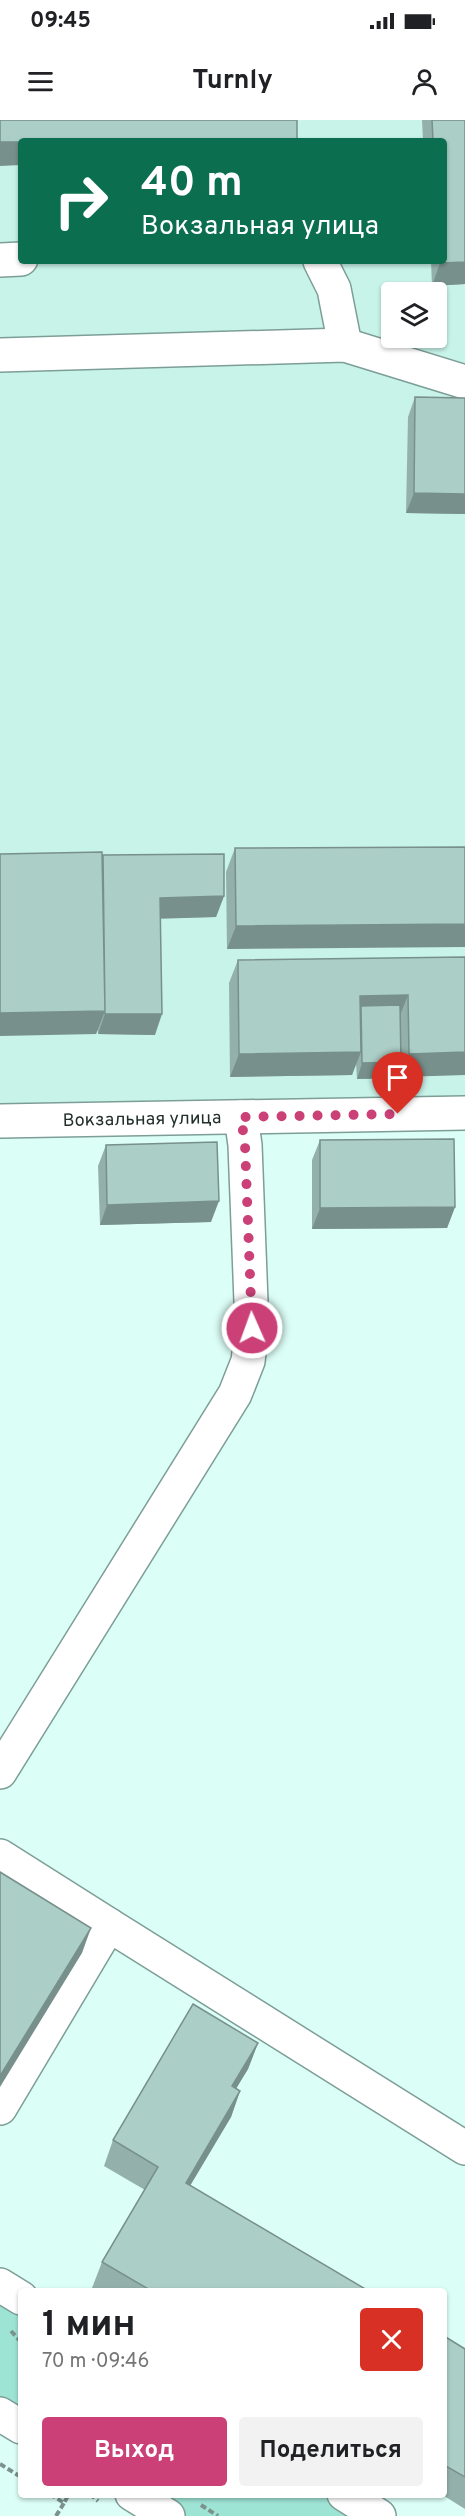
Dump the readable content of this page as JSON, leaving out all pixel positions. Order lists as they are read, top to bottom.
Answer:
{
  "streets": {
    "street": ["Вокзальная улица"]
  },
  "page": {
    "status": "09:45",
    "header": "Turnly",
    "turn": ["40 m", "Вокзальная улица"],
    "heading": ["1 мин", "70 m · 09:46"],
    "buttons": ["Выход", "Поделиться"]
  }
}
